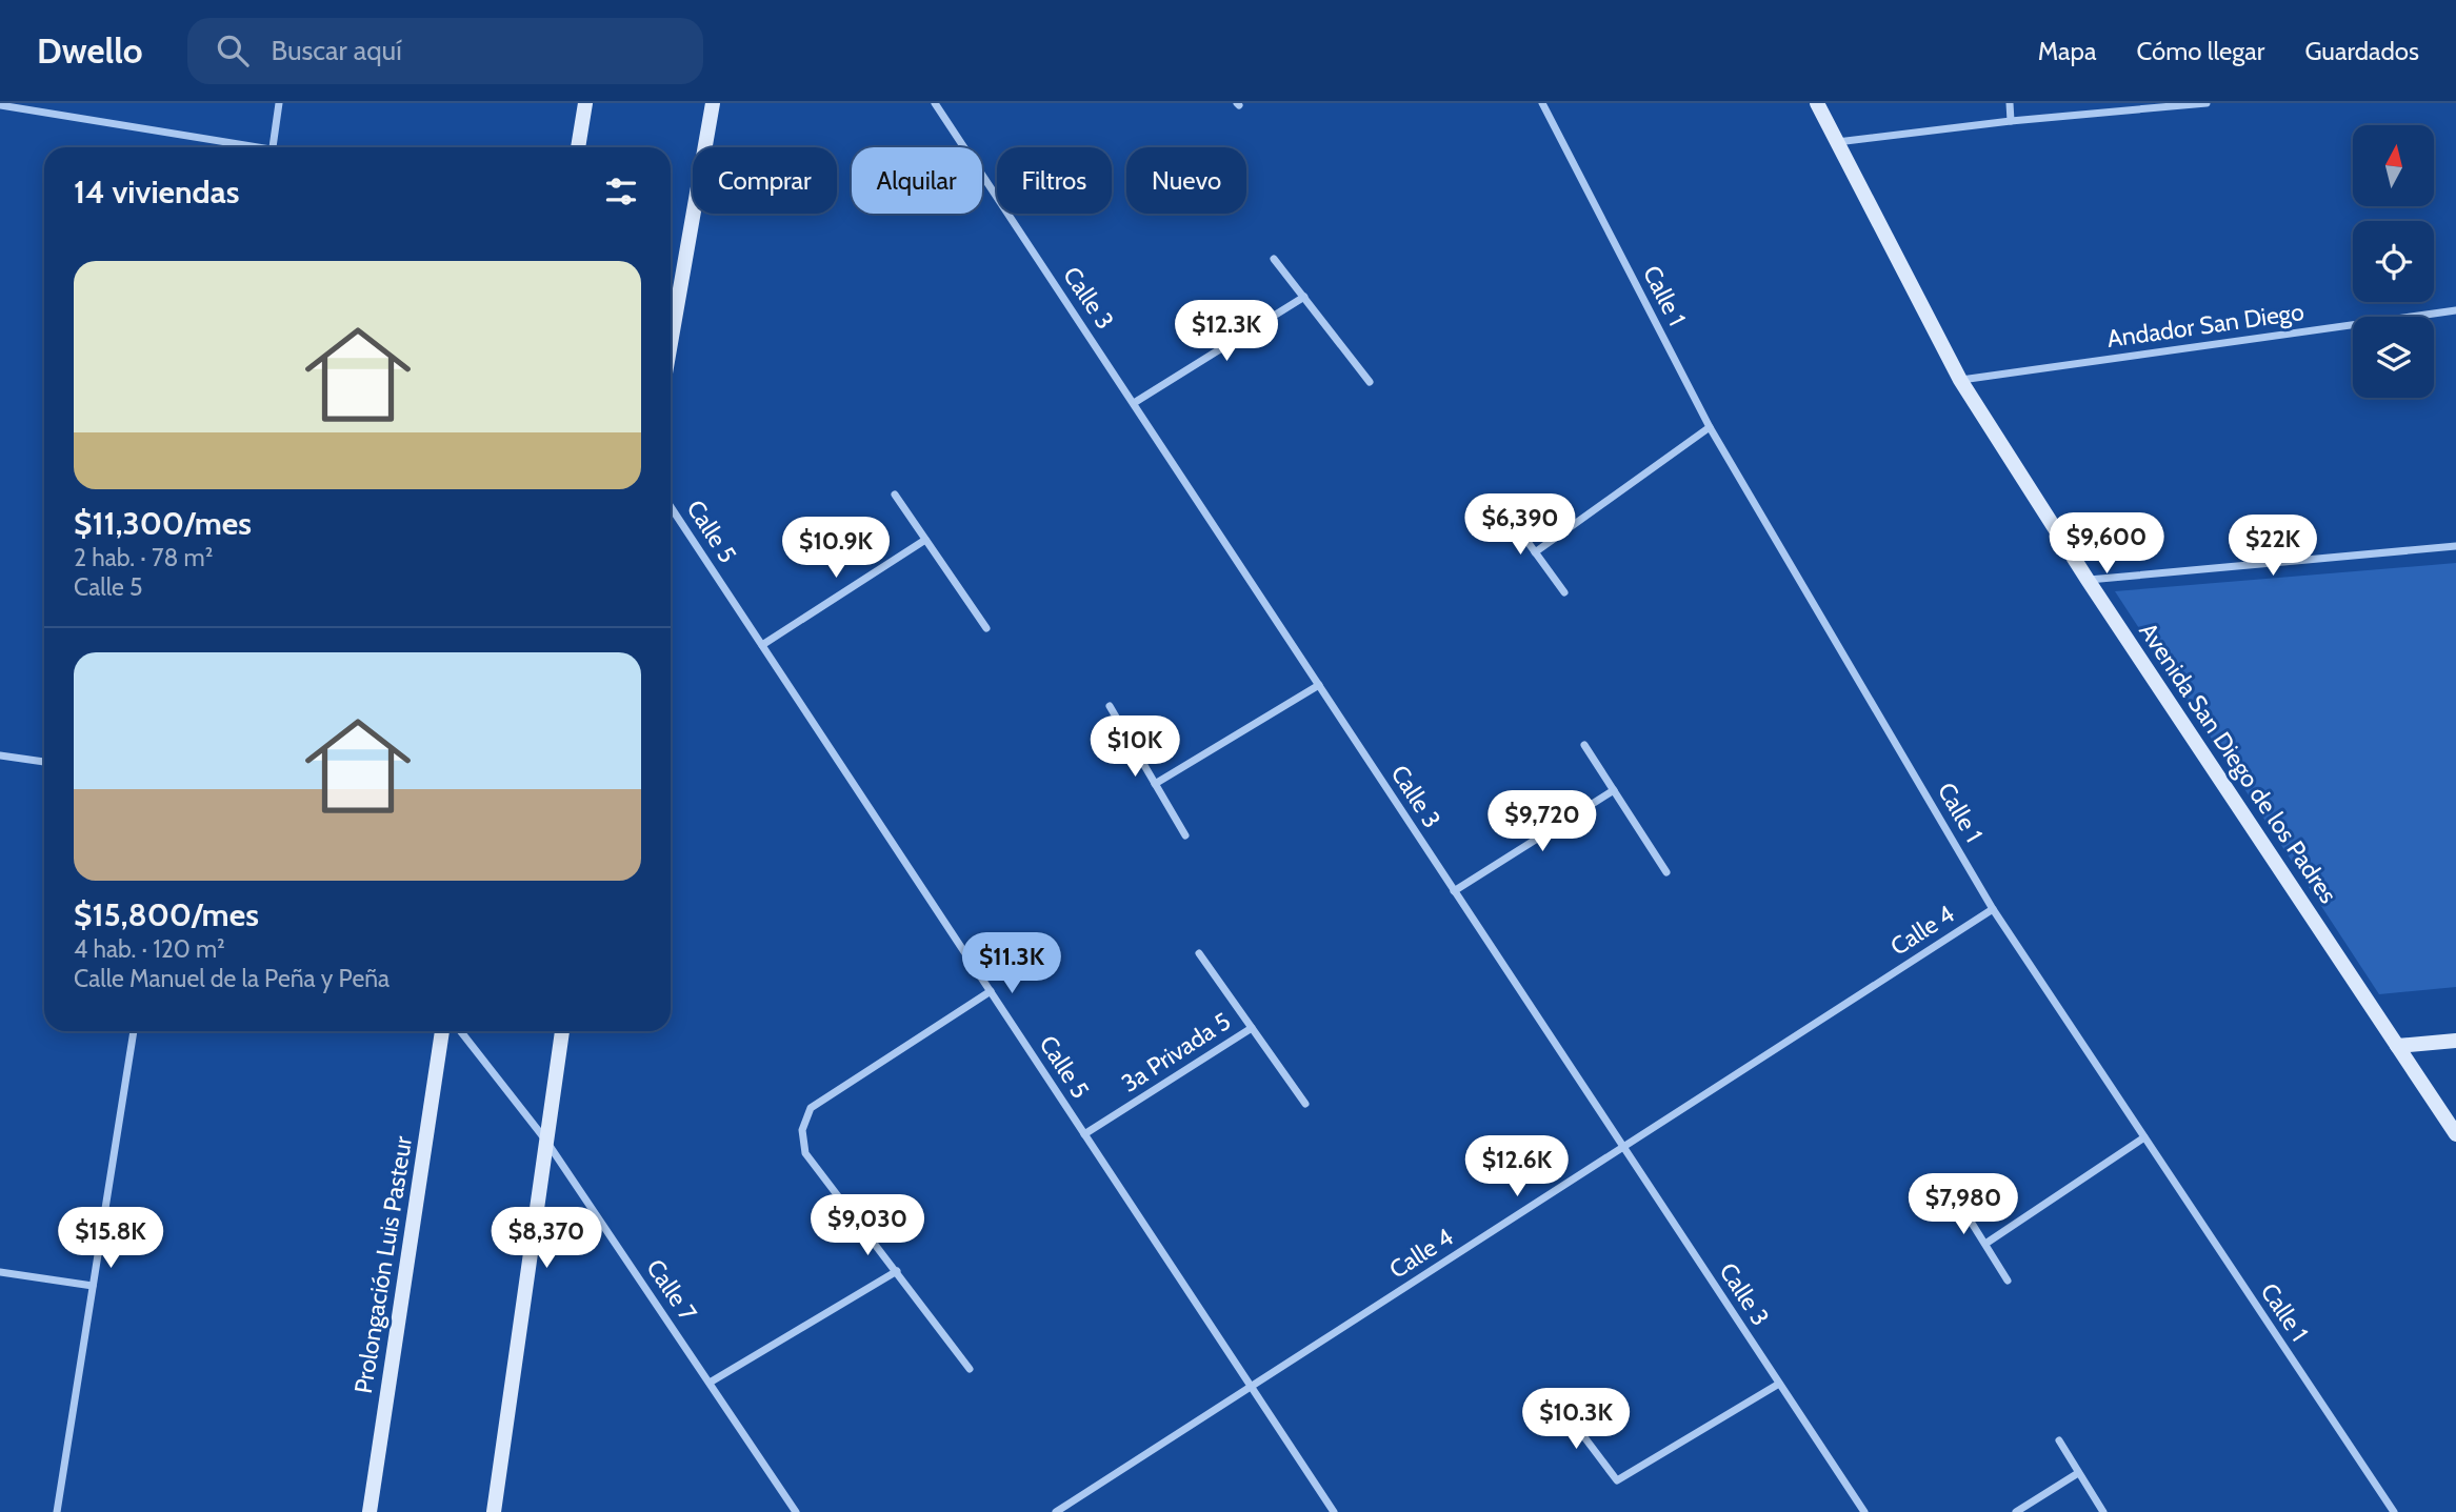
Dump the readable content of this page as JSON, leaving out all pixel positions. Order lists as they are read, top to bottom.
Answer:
{
  "streets": {
    "main road": ["Avenida San Diego de los Padres", "Prolongación Luis Pasteur"],
    "street": [
      "Calle 1",
      "Calle 3",
      "Andador San Diego",
      "Calle 5",
      "Calle 4",
      "3a Privada 5",
      "Calle 7"
    ]
  },
  "crossings": [
    ["Calle 1", "Calle 4"],
    ["Calle 3", "Calle 4"],
    ["Andador San Diego", "Avenida San Diego de los Padres"],
    ["Calle 5", "Calle 4"],
    ["Calle 5", "3a Privada 5"]
  ],
  "north": "top",
  "page": {
    "header": "Dwello",
    "search": "Buscar aquí",
    "nav": ["Mapa", "Cómo llegar", "Guardados"],
    "chip": [
      "Comprar",
      "Alquilar",
      "Filtros",
      "Nuevo"
    ],
    "heading": "14 viviendas",
    "list": [
      {
        "name": "$11,300/mes",
        "note": "2 hab. · 78 m² · Calle 5"
      },
      {
        "name": "$15,800/mes",
        "note": "4 hab. · 120 m² · Calle Manuel de la Peña y Peña"
      }
    ],
    "price": [
      "$12.3K",
      "$6,390",
      "$9,600",
      "$22K",
      "$10.9K",
      "$10K",
      "$9,720",
      "$11.3K",
      "$12.6K",
      "$7,980",
      "$9,030",
      "$15.8K",
      "$8,370",
      "$10.3K"
    ]
  }
}
